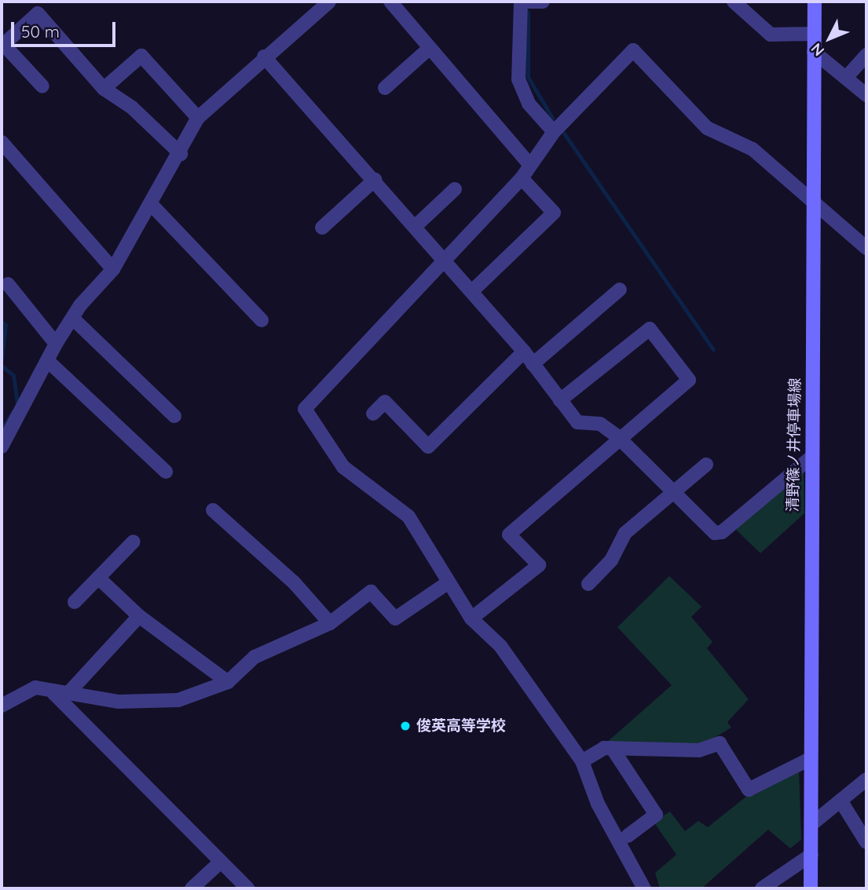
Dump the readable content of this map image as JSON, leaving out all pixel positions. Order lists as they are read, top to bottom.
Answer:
{
  "streets": {
    "main road": ["清野篠ノ井停車場線"]
  },
  "places": ["俊英高等学校"],
  "scale_bar": "50 m",
  "north": "bottom left"
}
